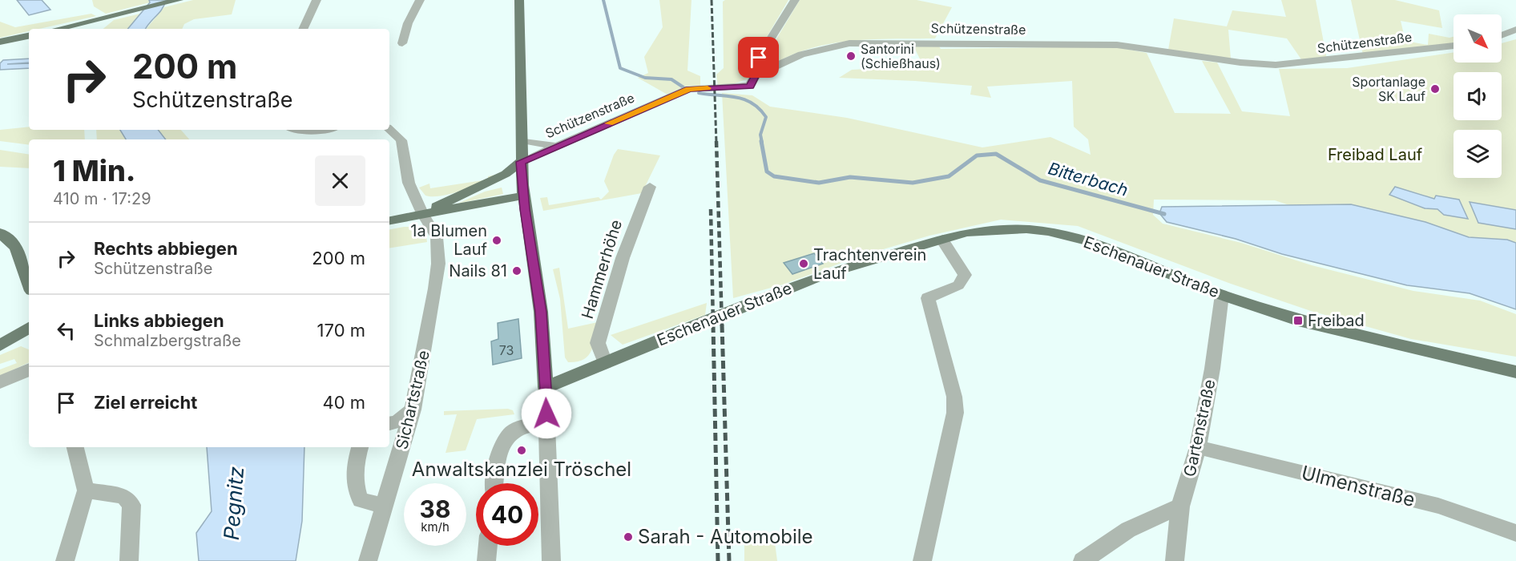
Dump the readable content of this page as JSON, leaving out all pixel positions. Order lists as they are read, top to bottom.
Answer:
{
  "streets": {
    "main road": ["Eschenauer Straße"],
    "street": [
      "Schützenstraße",
      "Hammerhöhe",
      "Sichartstraße",
      "Gartenstraße",
      "Ulmenstraße"
    ]
  },
  "crossings": [
    ["Eschenauer Straße", "Hammerhöhe"],
    ["Eschenauer Straße", "Gartenstraße"],
    ["Gartenstraße", "Ulmenstraße"]
  ],
  "water": ["Bitterbach", "Pegnitz"],
  "parks": ["Freibad Lauf"],
  "places": {
    "other": [
      "Santorini (Schießhaus)",
      "Sportanlage SK Lauf",
      "1a Blumen Lauf",
      "Trachtenverein Lauf",
      "Nails 81",
      "Anwaltskanzlei Tröschel",
      "Sarah - Automobile"
    ],
    "transit": ["Freibad"]
  },
  "house_numbers": ["73"],
  "north": "bottom right",
  "page": {
    "turn": ["200 m", "Schützenstraße"],
    "heading": ["1 Min.", "410 m · 17:29"],
    "list": [
      {
        "name": "Rechts abbiegen",
        "note": "Schützenstraße",
        "value": "200 m"
      },
      {
        "name": "Links abbiegen",
        "note": "Schmalzbergstraße",
        "value": "170 m"
      },
      {
        "name": "Ziel erreicht",
        "value": "40 m"
      }
    ],
    "speed": "38 km/h",
    "limit": "40"
  }
}
